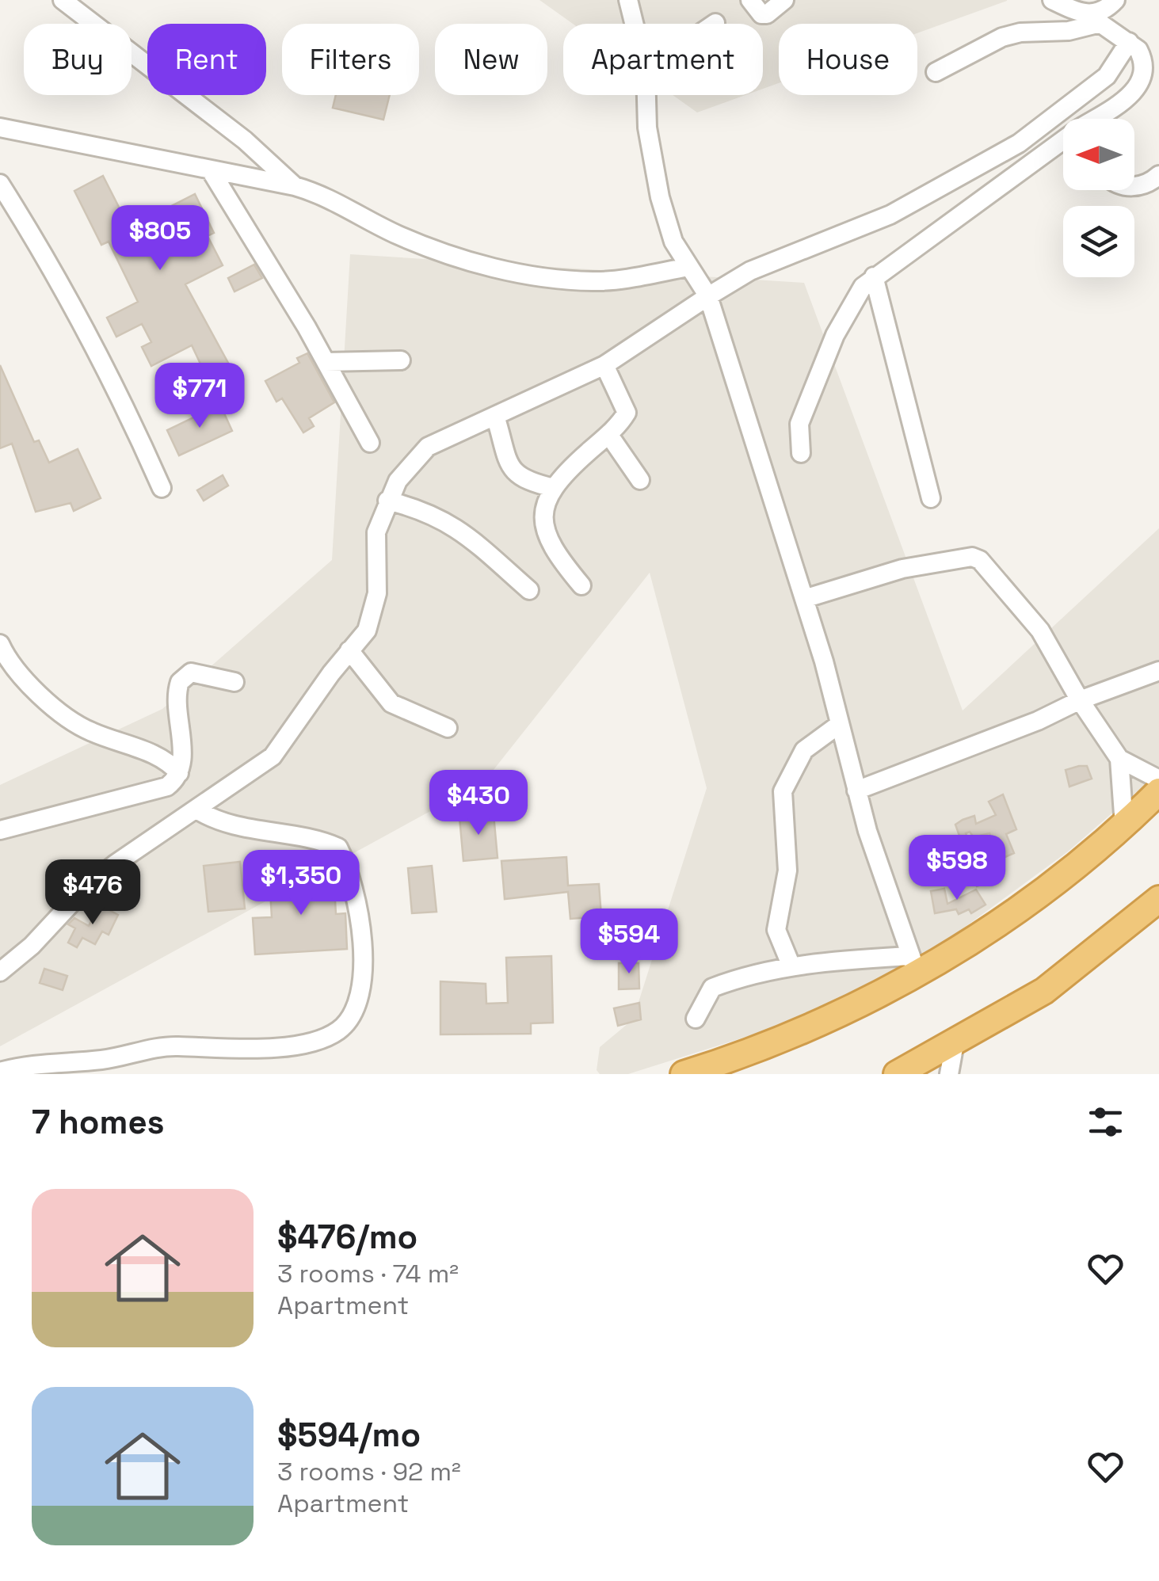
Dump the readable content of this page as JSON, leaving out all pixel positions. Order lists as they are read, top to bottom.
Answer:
{
  "north": "left",
  "page": {
    "chip": [
      "Buy",
      "Rent",
      "Filters",
      "New",
      "Apartment",
      "House"
    ],
    "price": [
      "$805",
      "$771",
      "$430",
      "$598",
      "$1,350",
      "$476",
      "$594"
    ],
    "heading": "7 homes",
    "list": [
      {
        "name": "$476/mo",
        "note": "3 rooms · 74 m² · Apartment"
      },
      {
        "name": "$594/mo",
        "note": "3 rooms · 92 m² · Apartment"
      }
    ]
  }
}
